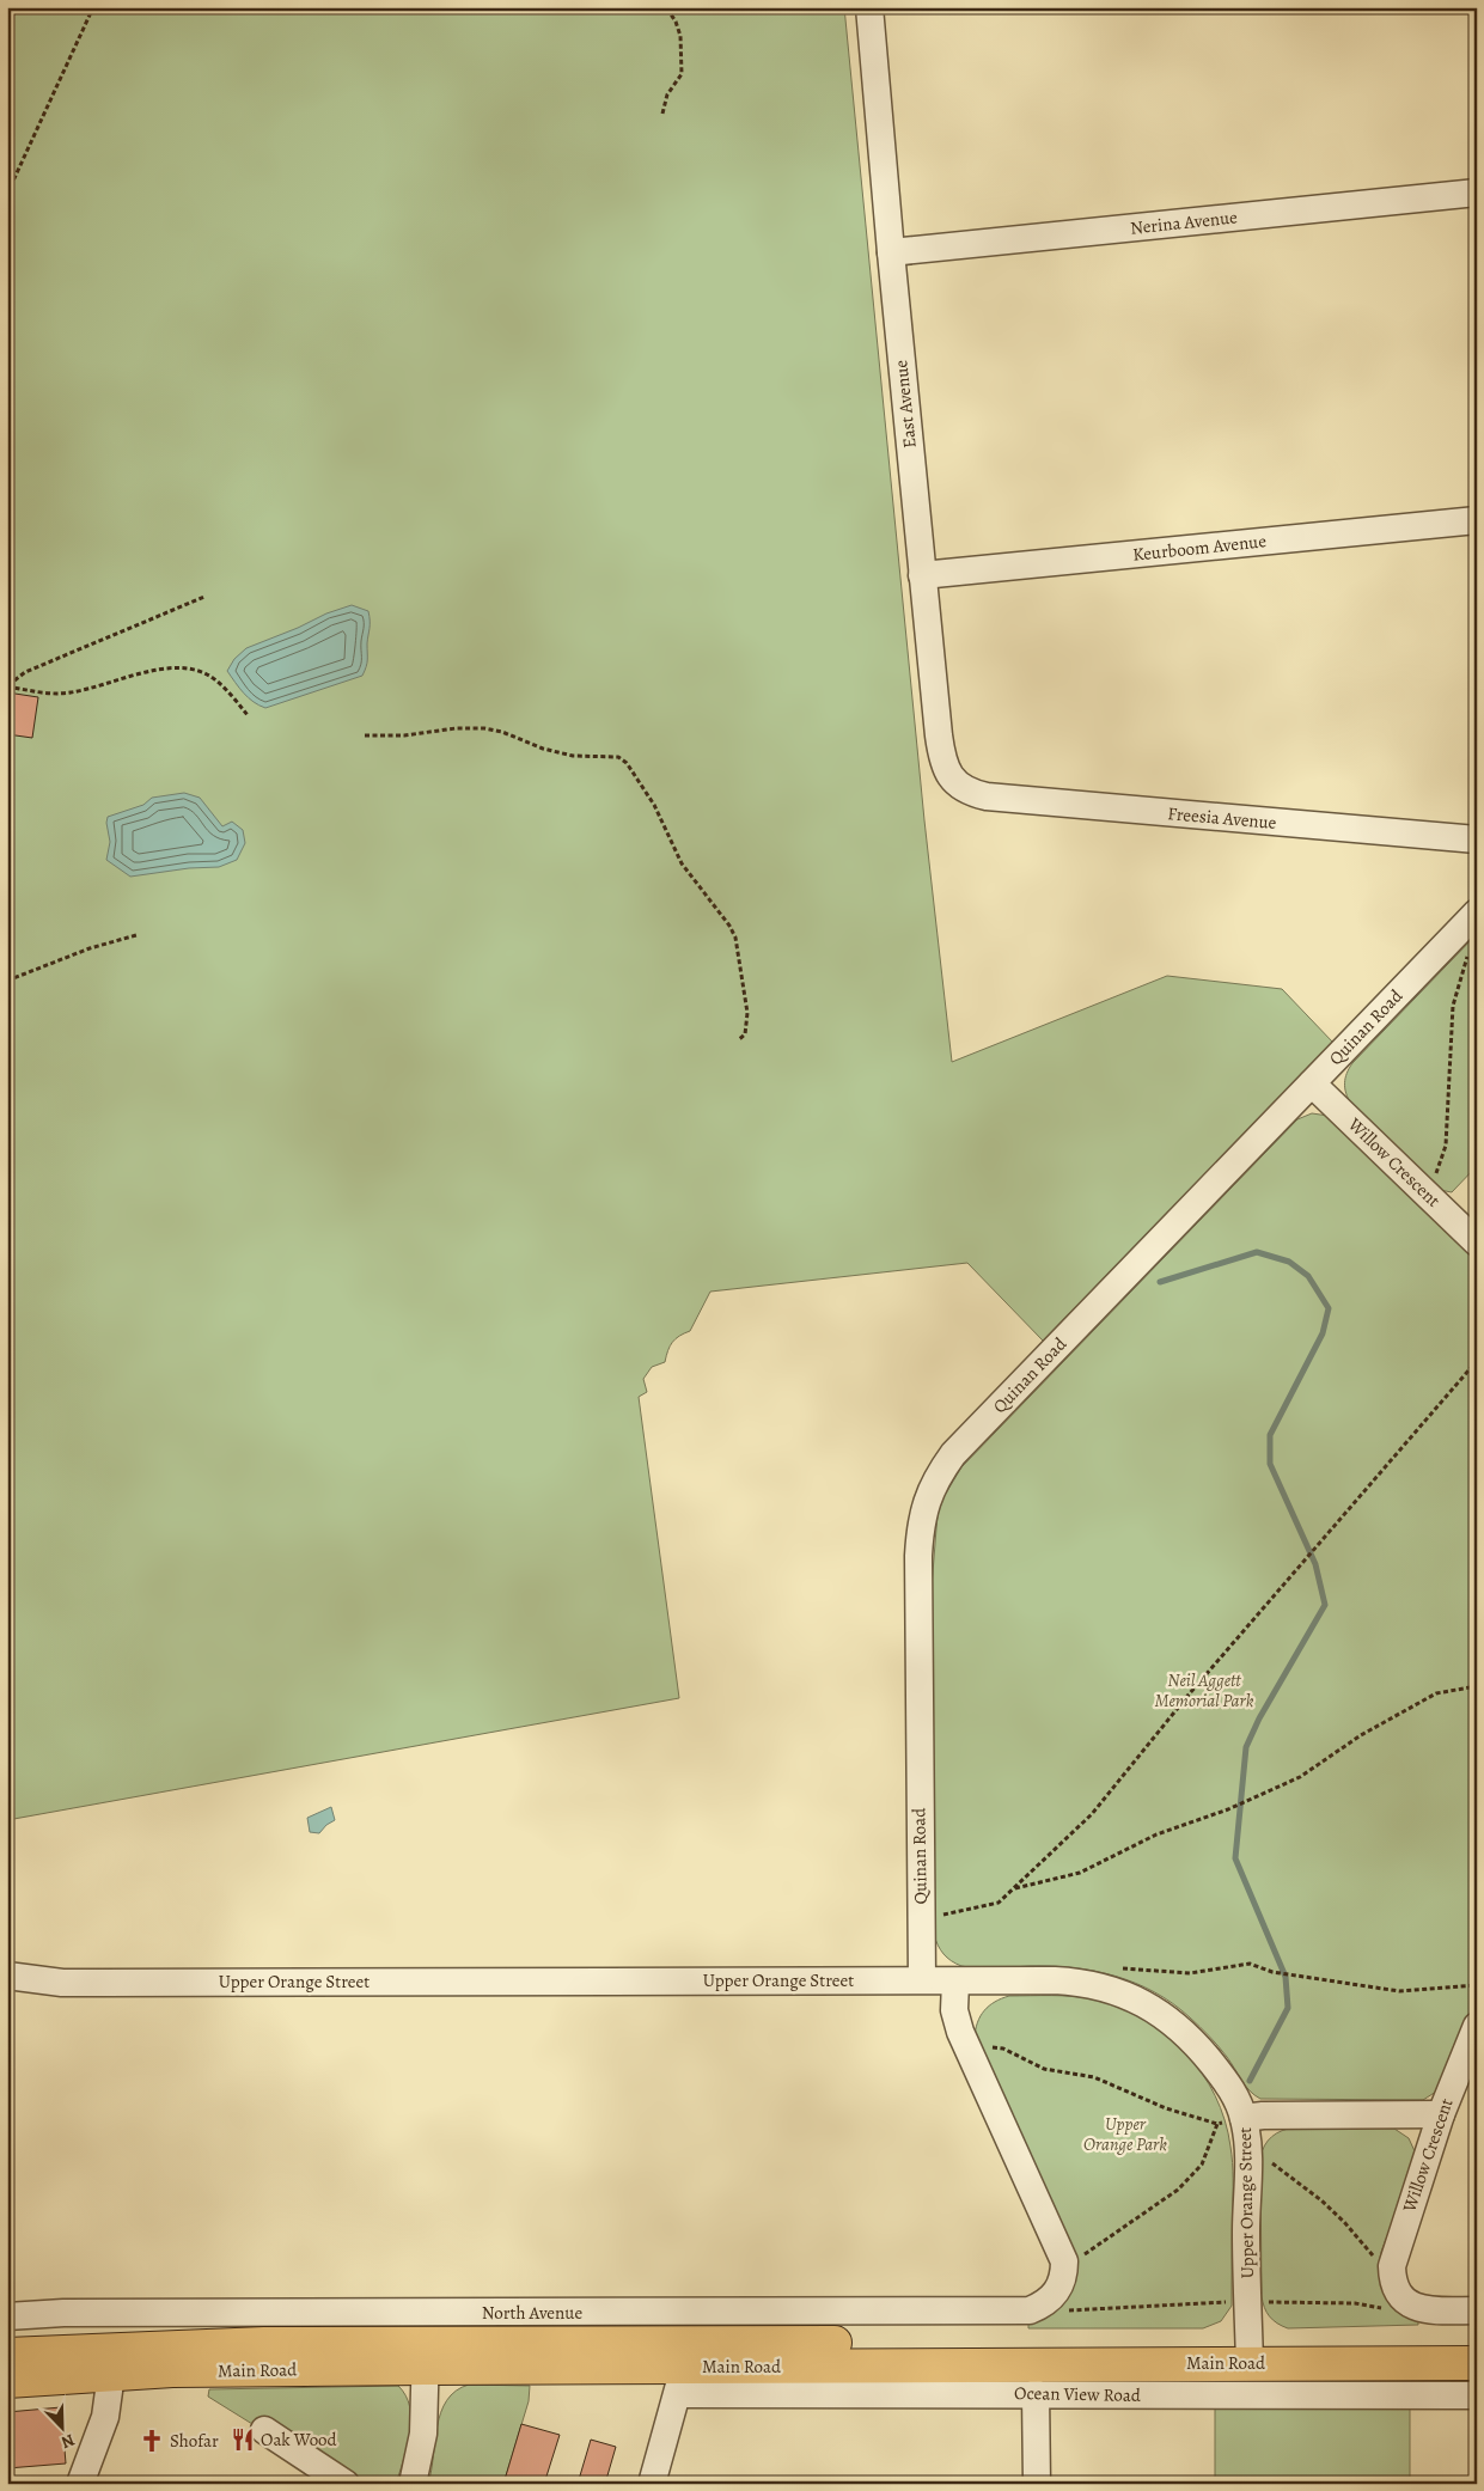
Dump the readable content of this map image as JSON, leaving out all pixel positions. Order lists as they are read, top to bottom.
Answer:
{
  "streets": {
    "main road": ["Main Road"],
    "street": [
      "Nerina Avenue",
      "East Avenue",
      "Keurboom Avenue",
      "Freesia Avenue",
      "Quinan Road",
      "Willow Crescent",
      "Upper Orange Street",
      "North Avenue",
      "Ocean View Road"
    ]
  },
  "crossings": [
    ["Nerina Avenue", "East Avenue"],
    ["East Avenue", "Keurboom Avenue"],
    ["East Avenue", "Freesia Avenue"],
    ["Quinan Road", "Willow Crescent"],
    ["Quinan Road", "Upper Orange Street"],
    ["Upper Orange Street", "Main Road"],
    ["Main Road", "Ocean View Road"]
  ],
  "parks": ["Neil Aggett Memorial Park", "Upper Orange Park"],
  "places": {
    "restaurant": ["Oak Wood"],
    "church": ["Shofar"]
  },
  "north": "bottom right"
}
